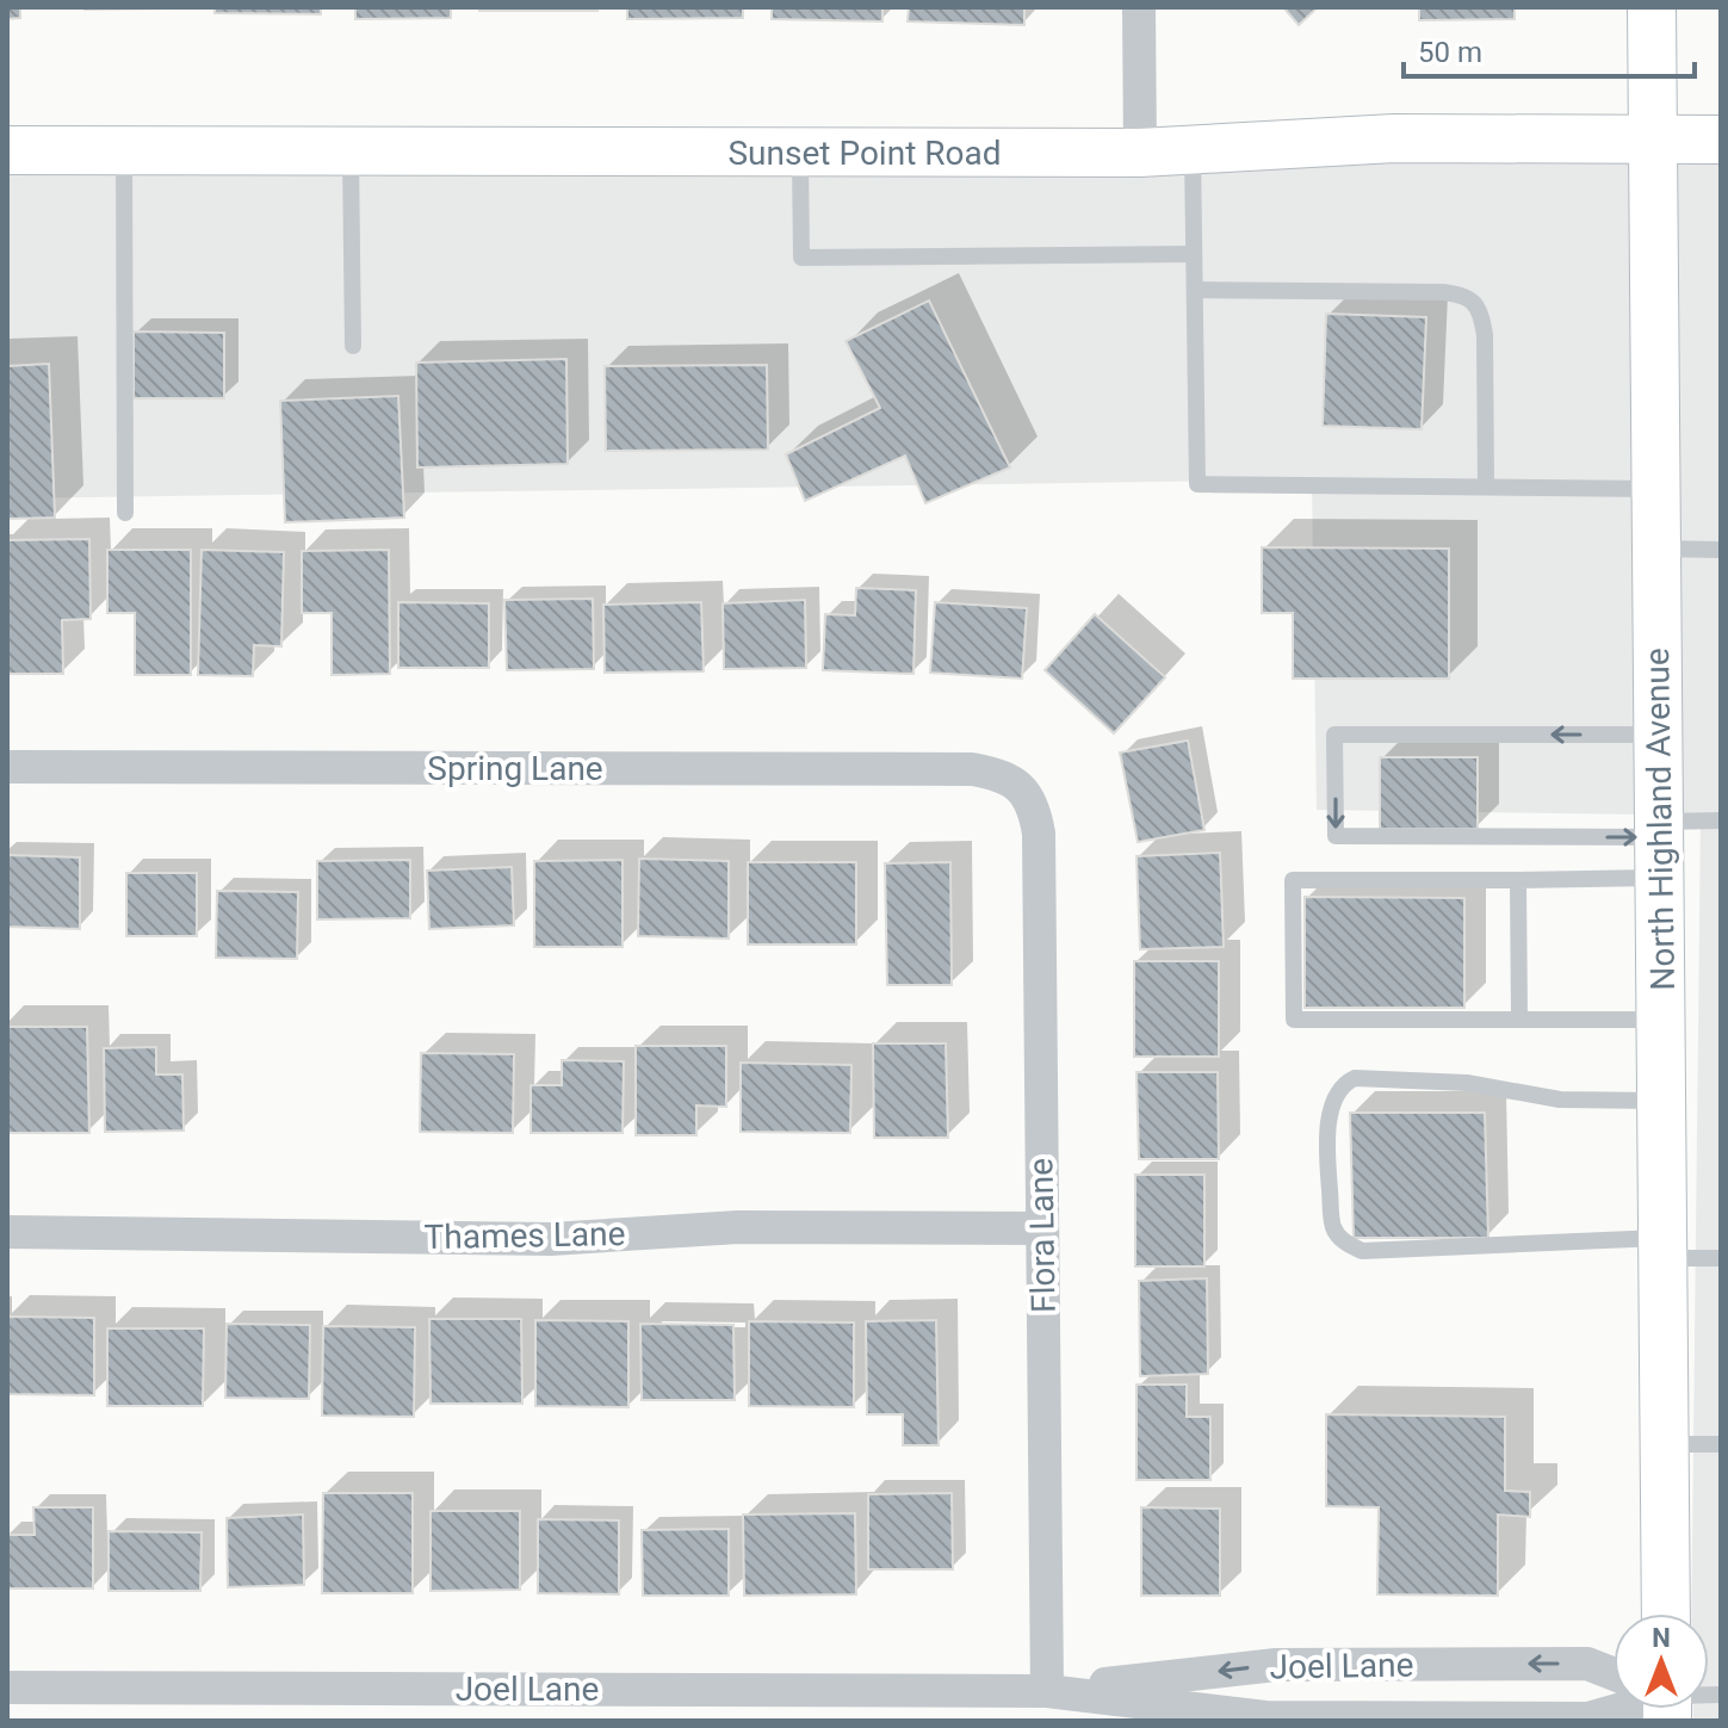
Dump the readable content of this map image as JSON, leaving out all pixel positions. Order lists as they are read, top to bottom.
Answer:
{
  "streets": {
    "main road": ["Sunset Point Road", "North Highland Avenue"],
    "street": [
      "Spring Lane",
      "Thames Lane",
      "Flora Lane",
      "Joel Lane"
    ]
  },
  "crossings": [
    ["Sunset Point Road", "North Highland Avenue"],
    ["Spring Lane", "Flora Lane"],
    ["Thames Lane", "Flora Lane"],
    ["Flora Lane", "Joel Lane"]
  ],
  "scale_bar": "50 m",
  "north": "top"
}
